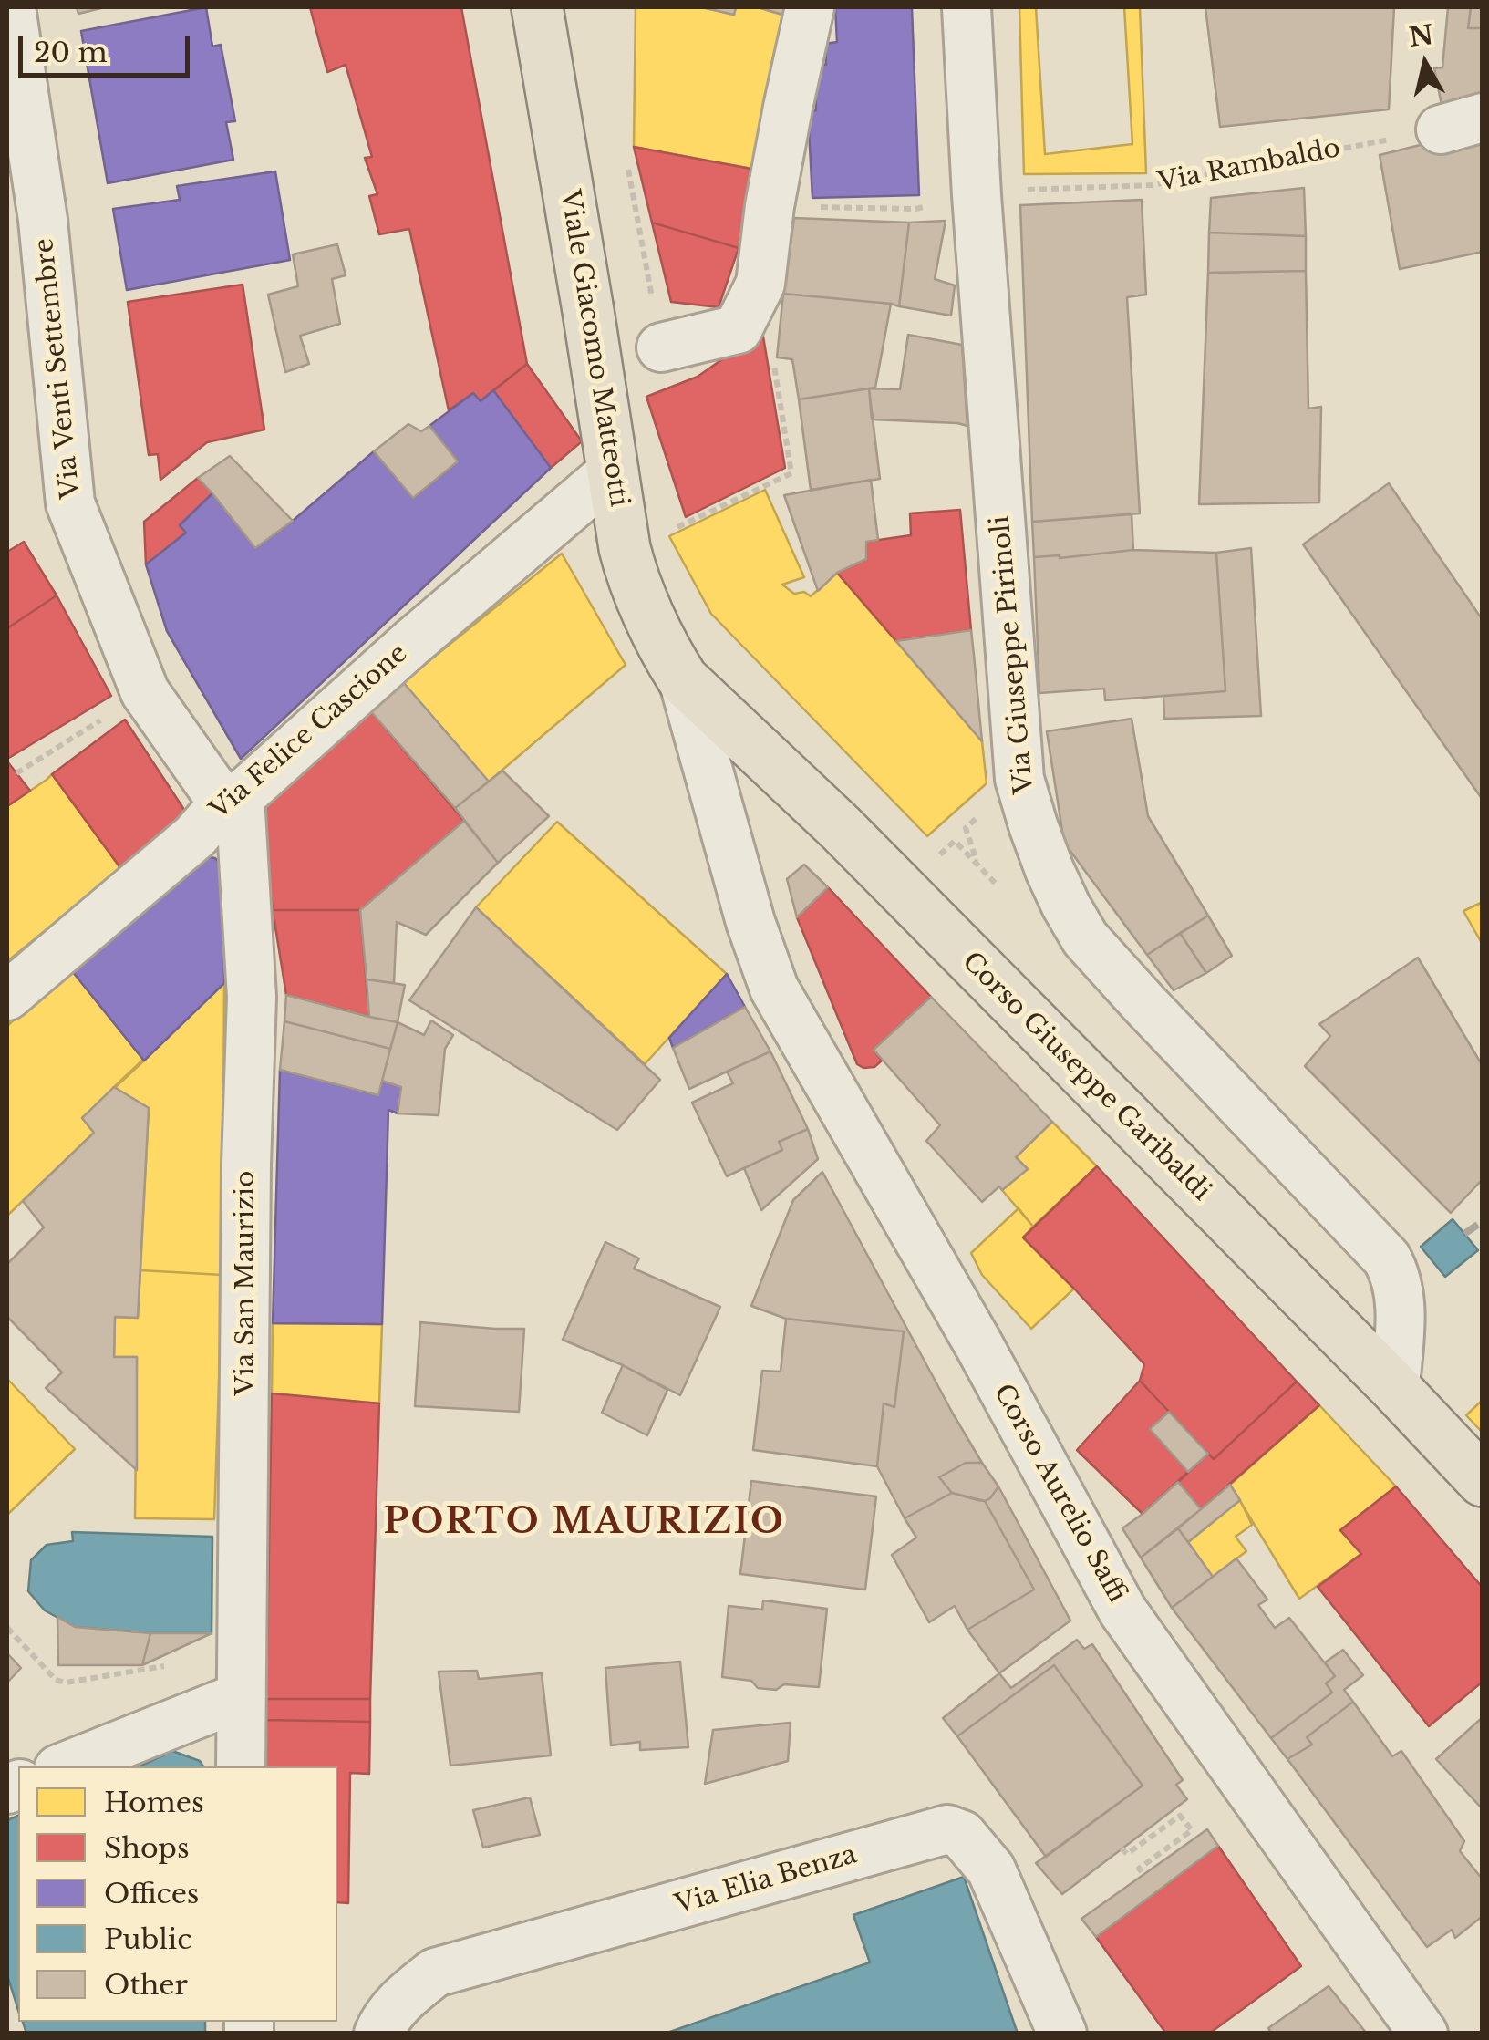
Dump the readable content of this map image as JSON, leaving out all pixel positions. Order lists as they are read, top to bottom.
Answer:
{
  "streets": {
    "main road": ["Viale Giacomo Matteotti", "Corso Giuseppe Garibaldi"],
    "street": [
      "Via Venti Settembre",
      "Via Giuseppe Pirinoli",
      "Via Felice Cascione",
      "Via San Maurizio",
      "Corso Aurelio Saffi",
      "Via Elia Benza"
    ],
    "path": ["Via Rambaldo"]
  },
  "crossings": [
    ["Viale Giacomo Matteotti", "Via Felice Cascione"],
    ["Viale Giacomo Matteotti", "Corso Giuseppe Garibaldi"],
    ["Viale Giacomo Matteotti", "Corso Aurelio Saffi"],
    ["Via Venti Settembre", "Via Felice Cascione"],
    ["Via Venti Settembre", "Via San Maurizio"],
    ["Via Giuseppe Pirinoli", "Corso Giuseppe Garibaldi"],
    ["Via Felice Cascione", "Via San Maurizio"],
    ["Corso Giuseppe Garibaldi", "Corso Aurelio Saffi"]
  ],
  "districts": ["PORTO MAURIZIO"],
  "legend": [
    "Homes",
    "Shops",
    "Offices",
    "Public",
    "Other"
  ],
  "scale_bar": "20 m",
  "north": "top"
}
